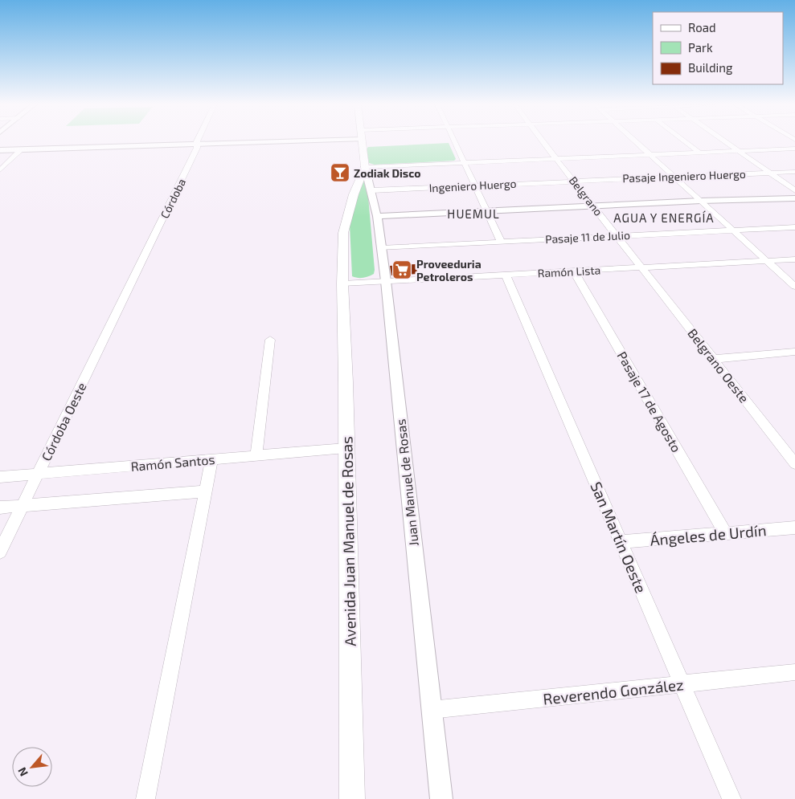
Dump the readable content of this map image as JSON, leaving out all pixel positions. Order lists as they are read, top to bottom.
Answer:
{
  "streets": {
    "main road": ["Avenida Juan Manuel de Rosas"],
    "street": [
      "Pasaje Ingeniero Huergo",
      "Ingeniero Huergo",
      "Belgrano",
      "Córdoba",
      "Pasaje 11 de Julio",
      "Ramón Lista",
      "Belgrano Oeste",
      "Pasaje 17 de Agosto",
      "Córdoba Oeste",
      "Ramón Santos",
      "Juan Manuel de Rosas",
      "Ángeles de Urdín",
      "San Martín Oeste",
      "Reverendo González"
    ]
  },
  "crossings": [
    ["Pasaje Ingeniero Huergo", "Ingeniero Huergo"],
    ["Pasaje Ingeniero Huergo", "Belgrano"],
    ["Ingeniero Huergo", "Belgrano"],
    ["Ingeniero Huergo", "Juan Manuel de Rosas"],
    ["Belgrano", "Pasaje 11 de Julio"],
    ["Belgrano", "Ramón Lista"],
    ["Belgrano", "Belgrano Oeste"],
    ["Córdoba", "Córdoba Oeste"],
    ["Pasaje 11 de Julio", "Juan Manuel de Rosas"],
    ["Ramón Lista", "Belgrano Oeste"],
    ["Ramón Lista", "Pasaje 17 de Agosto"],
    ["Ramón Lista", "Juan Manuel de Rosas"],
    ["Ramón Lista", "San Martín Oeste"],
    ["Ramón Lista", "Avenida Juan Manuel de Rosas"],
    ["Pasaje 17 de Agosto", "Ángeles de Urdín"],
    ["Córdoba Oeste", "Ramón Santos"],
    ["Ramón Santos", "Avenida Juan Manuel de Rosas"],
    ["Juan Manuel de Rosas", "Avenida Juan Manuel de Rosas"],
    ["Juan Manuel de Rosas", "Reverendo González"],
    ["Ángeles de Urdín", "San Martín Oeste"],
    ["San Martín Oeste", "Reverendo González"]
  ],
  "districts": ["HUEMUL", "AGUA Y ENERGÍA"],
  "places": {
    "bar": ["Zodiak Disco"],
    "supermarket": ["Proveeduria Petroleros"]
  },
  "legend": ["Road", "Park", "Building"],
  "north": "bottom left"
}
